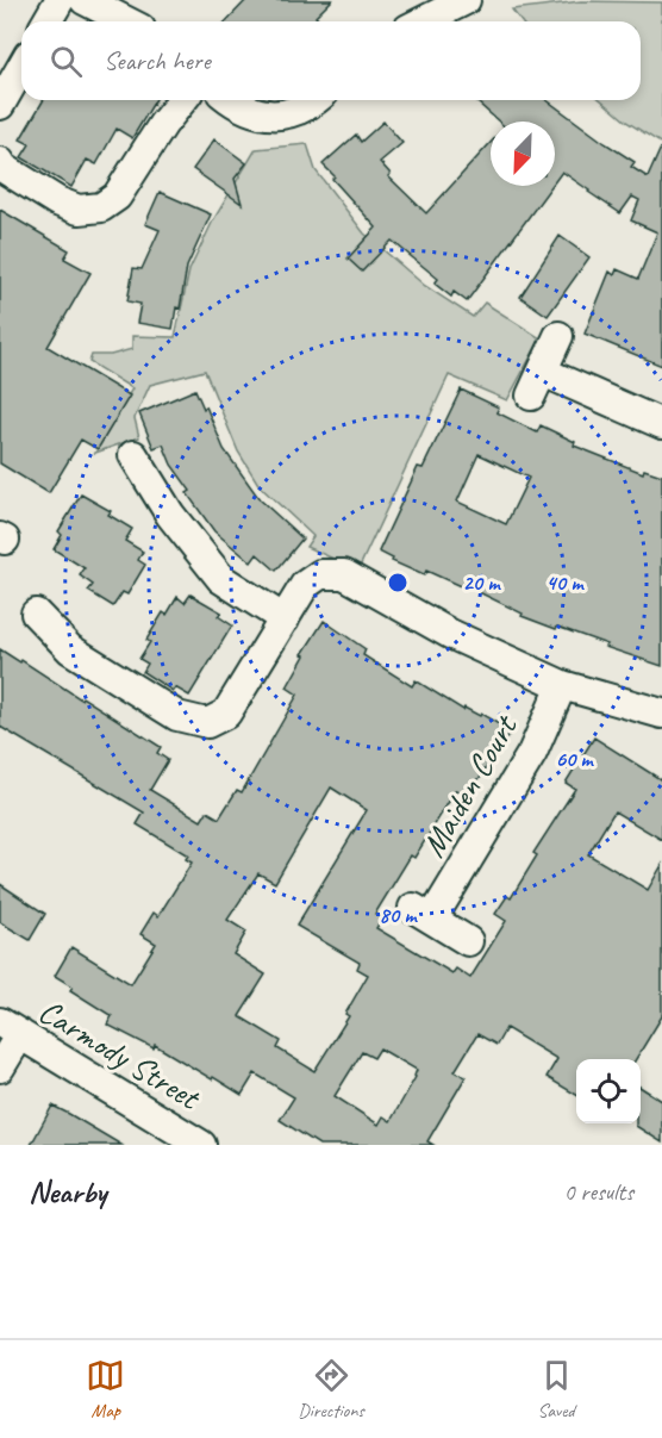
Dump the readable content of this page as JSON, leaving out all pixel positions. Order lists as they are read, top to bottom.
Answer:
{
  "streets": {
    "street": ["Maiden Court", "Carmody Street"]
  },
  "north": "bottom left",
  "page": {
    "search": "Search here",
    "heading": ["Nearby", "0 results"],
    "nav": ["Map", "Directions", "Saved"]
  },
  "rings": [
    "20 m",
    "40 m",
    "60 m",
    "80 m"
  ]
}
